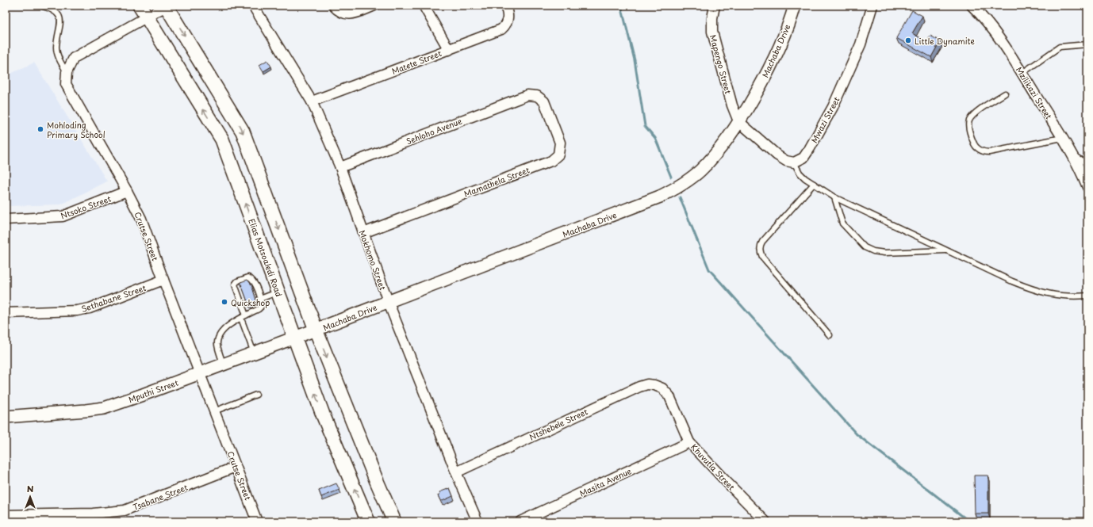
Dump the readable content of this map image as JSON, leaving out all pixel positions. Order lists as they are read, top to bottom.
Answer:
{
  "streets": {
    "main road": ["Elias Motsoaledi Road"],
    "street": [
      "Machaba Drive",
      "Matete Street",
      "Mapengo Street",
      "Mzilikazi Street",
      "Mwazi Street",
      "Sehloho Avenue",
      "Mamathela Street",
      "Ntsoko Street",
      "Crutse Street",
      "Mokhomo Street",
      "Sethabane Street",
      "Mputhi Street",
      "Ntshebele Street",
      "Khuvutla Street",
      "Masita Avenue",
      "Tsabane Street"
    ]
  },
  "crossings": [
    ["Machaba Drive", "Mapengo Street"],
    ["Machaba Drive", "Elias Motsoaledi Road"],
    ["Machaba Drive", "Mokhomo Street"],
    ["Machaba Drive", "Mputhi Street"],
    ["Matete Street", "Mokhomo Street"],
    ["Sehloho Avenue", "Mamathela Street"],
    ["Sehloho Avenue", "Mokhomo Street"],
    ["Mamathela Street", "Mokhomo Street"],
    ["Ntsoko Street", "Crutse Street"],
    ["Crutse Street", "Sethabane Street"],
    ["Crutse Street", "Mputhi Street"],
    ["Crutse Street", "Tsabane Street"],
    ["Elias Motsoaledi Road", "Mputhi Street"],
    ["Mokhomo Street", "Ntshebele Street"],
    ["Ntshebele Street", "Khuvutla Street"],
    ["Khuvutla Street", "Masita Avenue"]
  ],
  "places": ["Little Dynamite", "Mohloding Primary School", "Quickshop"],
  "north": "top"
}
